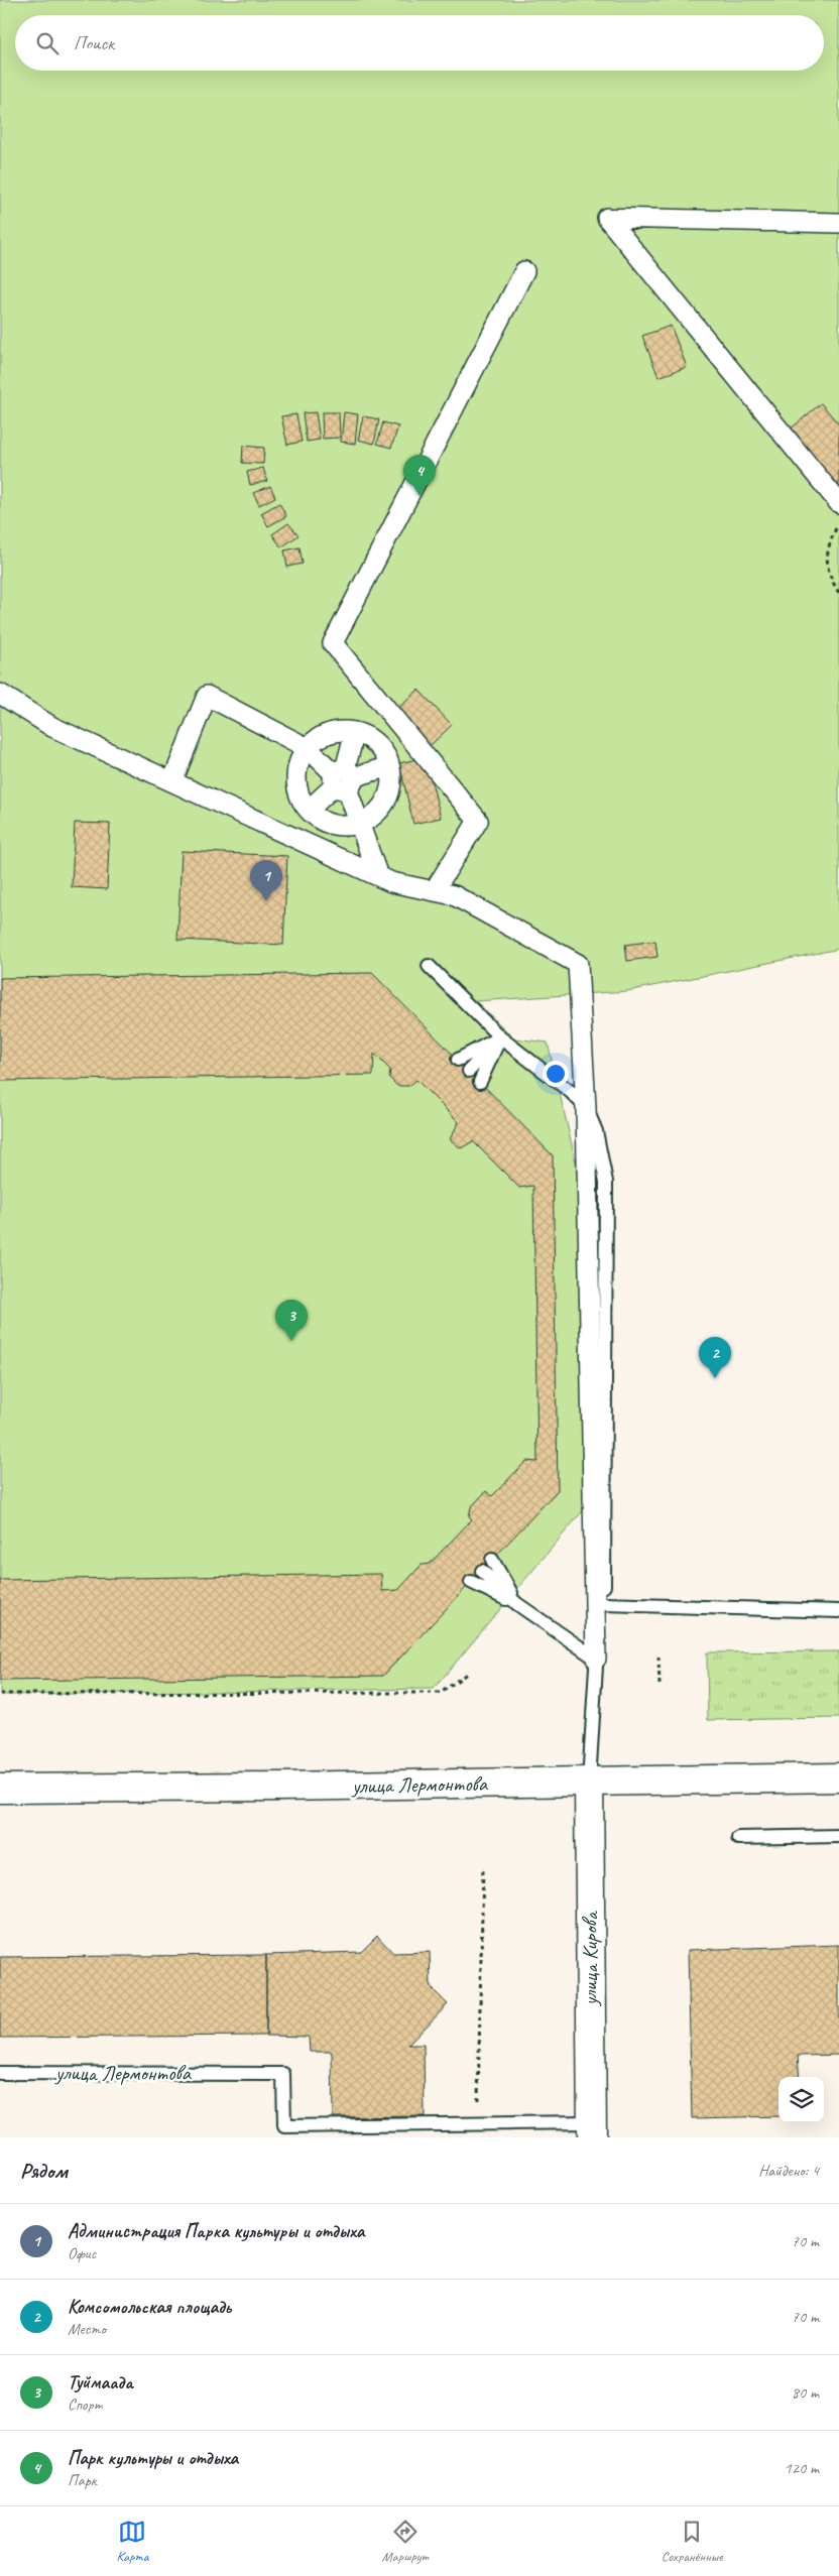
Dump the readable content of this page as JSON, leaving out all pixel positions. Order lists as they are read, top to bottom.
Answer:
{
  "streets": {
    "main road": ["улица Лермонтова", "улица Кирова"]
  },
  "crossings": [
    ["улица Лермонтова", "улица Кирова"]
  ],
  "page": {
    "search": "Поиск",
    "pins": [
      "4",
      "1",
      "3",
      "2"
    ],
    "heading": ["Рядом", "Найдено: 4"],
    "list": [
      {
        "mark": "1",
        "name": "Администрация Парка культуры и отдыха",
        "note": "Офис",
        "value": "70 m"
      },
      {
        "mark": "2",
        "name": "Комсомольская площадь",
        "note": "Место",
        "value": "70 m"
      },
      {
        "mark": "3",
        "name": "Туймаада",
        "note": "Спорт",
        "value": "80 m"
      },
      {
        "mark": "4",
        "name": "Парк культуры и отдыха",
        "note": "Парк",
        "value": "120 m"
      }
    ],
    "nav": ["Карта", "Маршрут", "Сохранённые"]
  }
}
